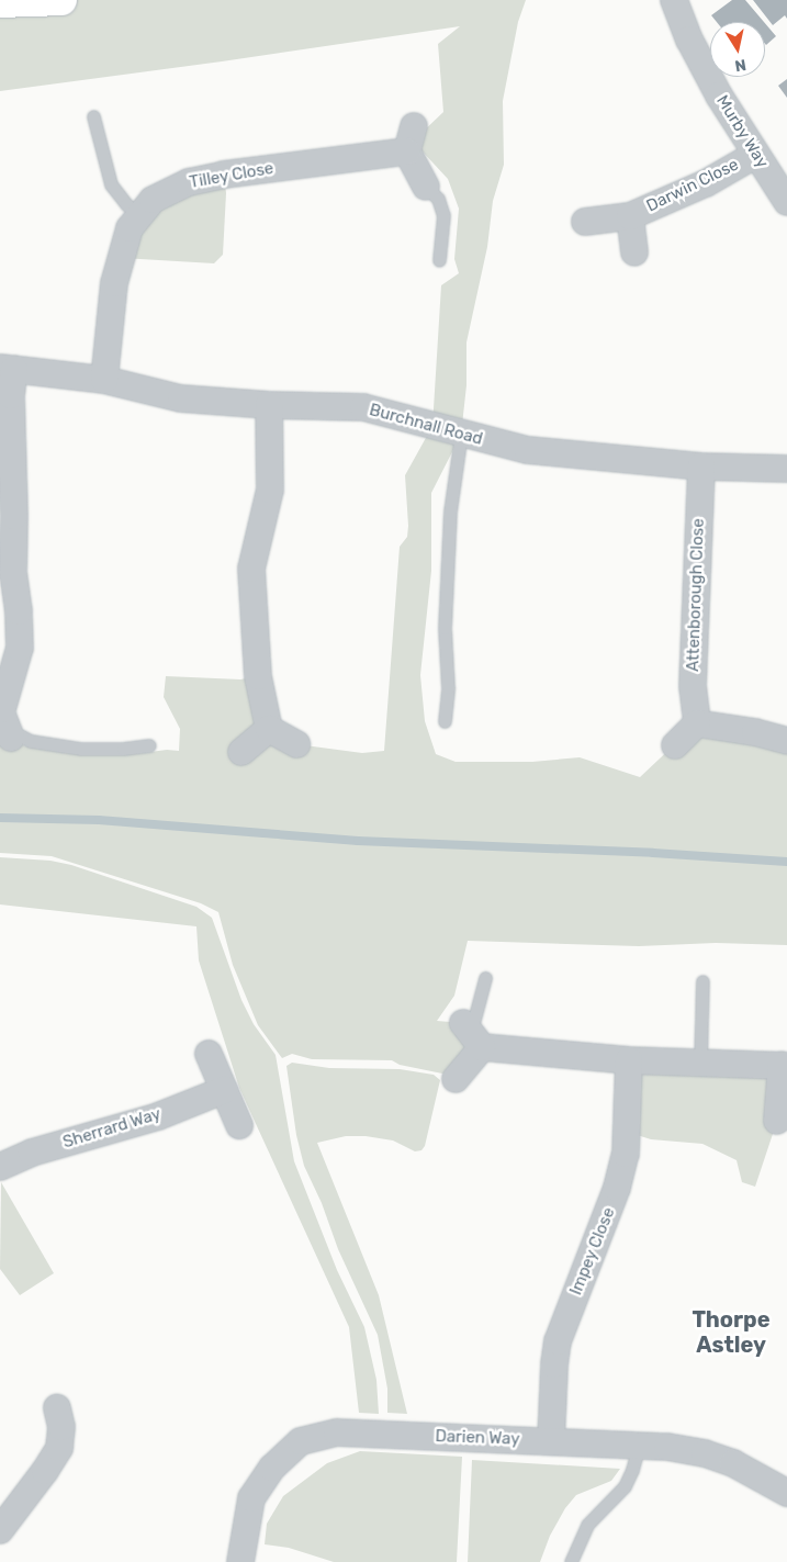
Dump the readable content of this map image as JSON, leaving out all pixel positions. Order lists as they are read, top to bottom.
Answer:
{
  "streets": {
    "street": [
      "Murby Way",
      "Tilley Close",
      "Darwin Close",
      "Burchnall Road",
      "Attenborough Close",
      "Sherrard Way",
      "Impey Close",
      "Darien Way"
    ]
  },
  "crossings": [
    ["Murby Way", "Darwin Close"],
    ["Tilley Close", "Burchnall Road"],
    ["Burchnall Road", "Attenborough Close"],
    ["Impey Close", "Darien Way"]
  ],
  "districts": ["Thorpe Astley"],
  "north": "bottom"
}
